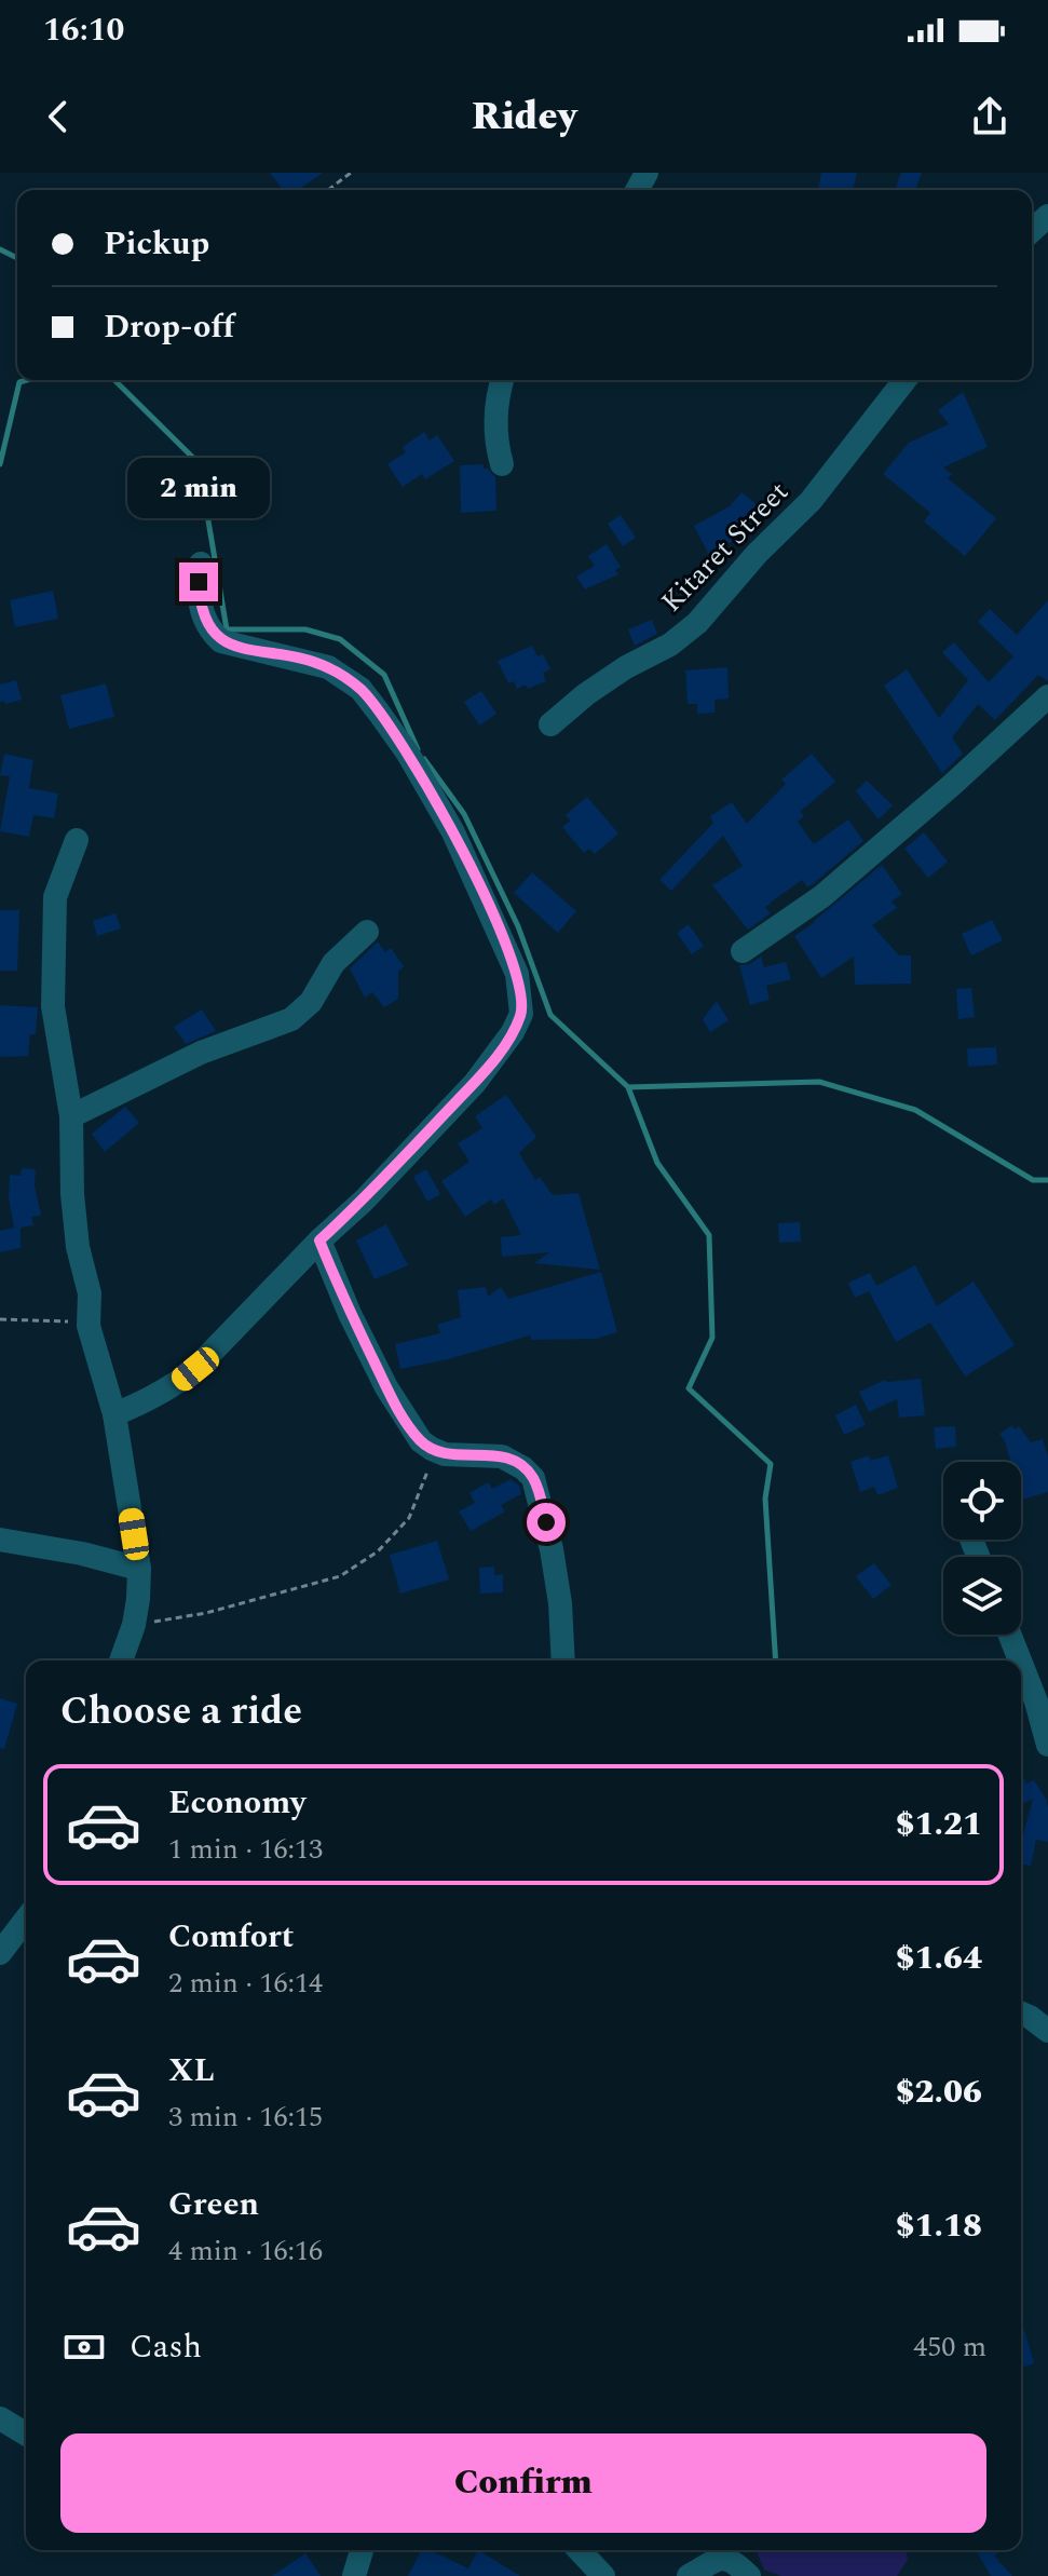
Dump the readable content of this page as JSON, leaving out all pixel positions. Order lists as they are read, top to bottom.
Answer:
{
  "streets": {
    "street": ["Kitaret Street"]
  },
  "page": {
    "status": "16:10",
    "header": "Ridey",
    "banner": ["Pickup", "Drop-off"],
    "bubble": "2 min",
    "heading": "Choose a ride",
    "list": [
      {
        "name": "Economy",
        "note": "1 min · 16:13",
        "value": "$1.21"
      },
      {
        "name": "Comfort",
        "note": "2 min · 16:14",
        "value": "$1.64"
      },
      {
        "name": "XL",
        "note": "3 min · 16:15",
        "value": "$2.06"
      },
      {
        "name": "Green",
        "note": "4 min · 16:16",
        "value": "$1.18"
      }
    ],
    "pay": ["Cash", "450 m"],
    "buttons": "Confirm"
  }
}
